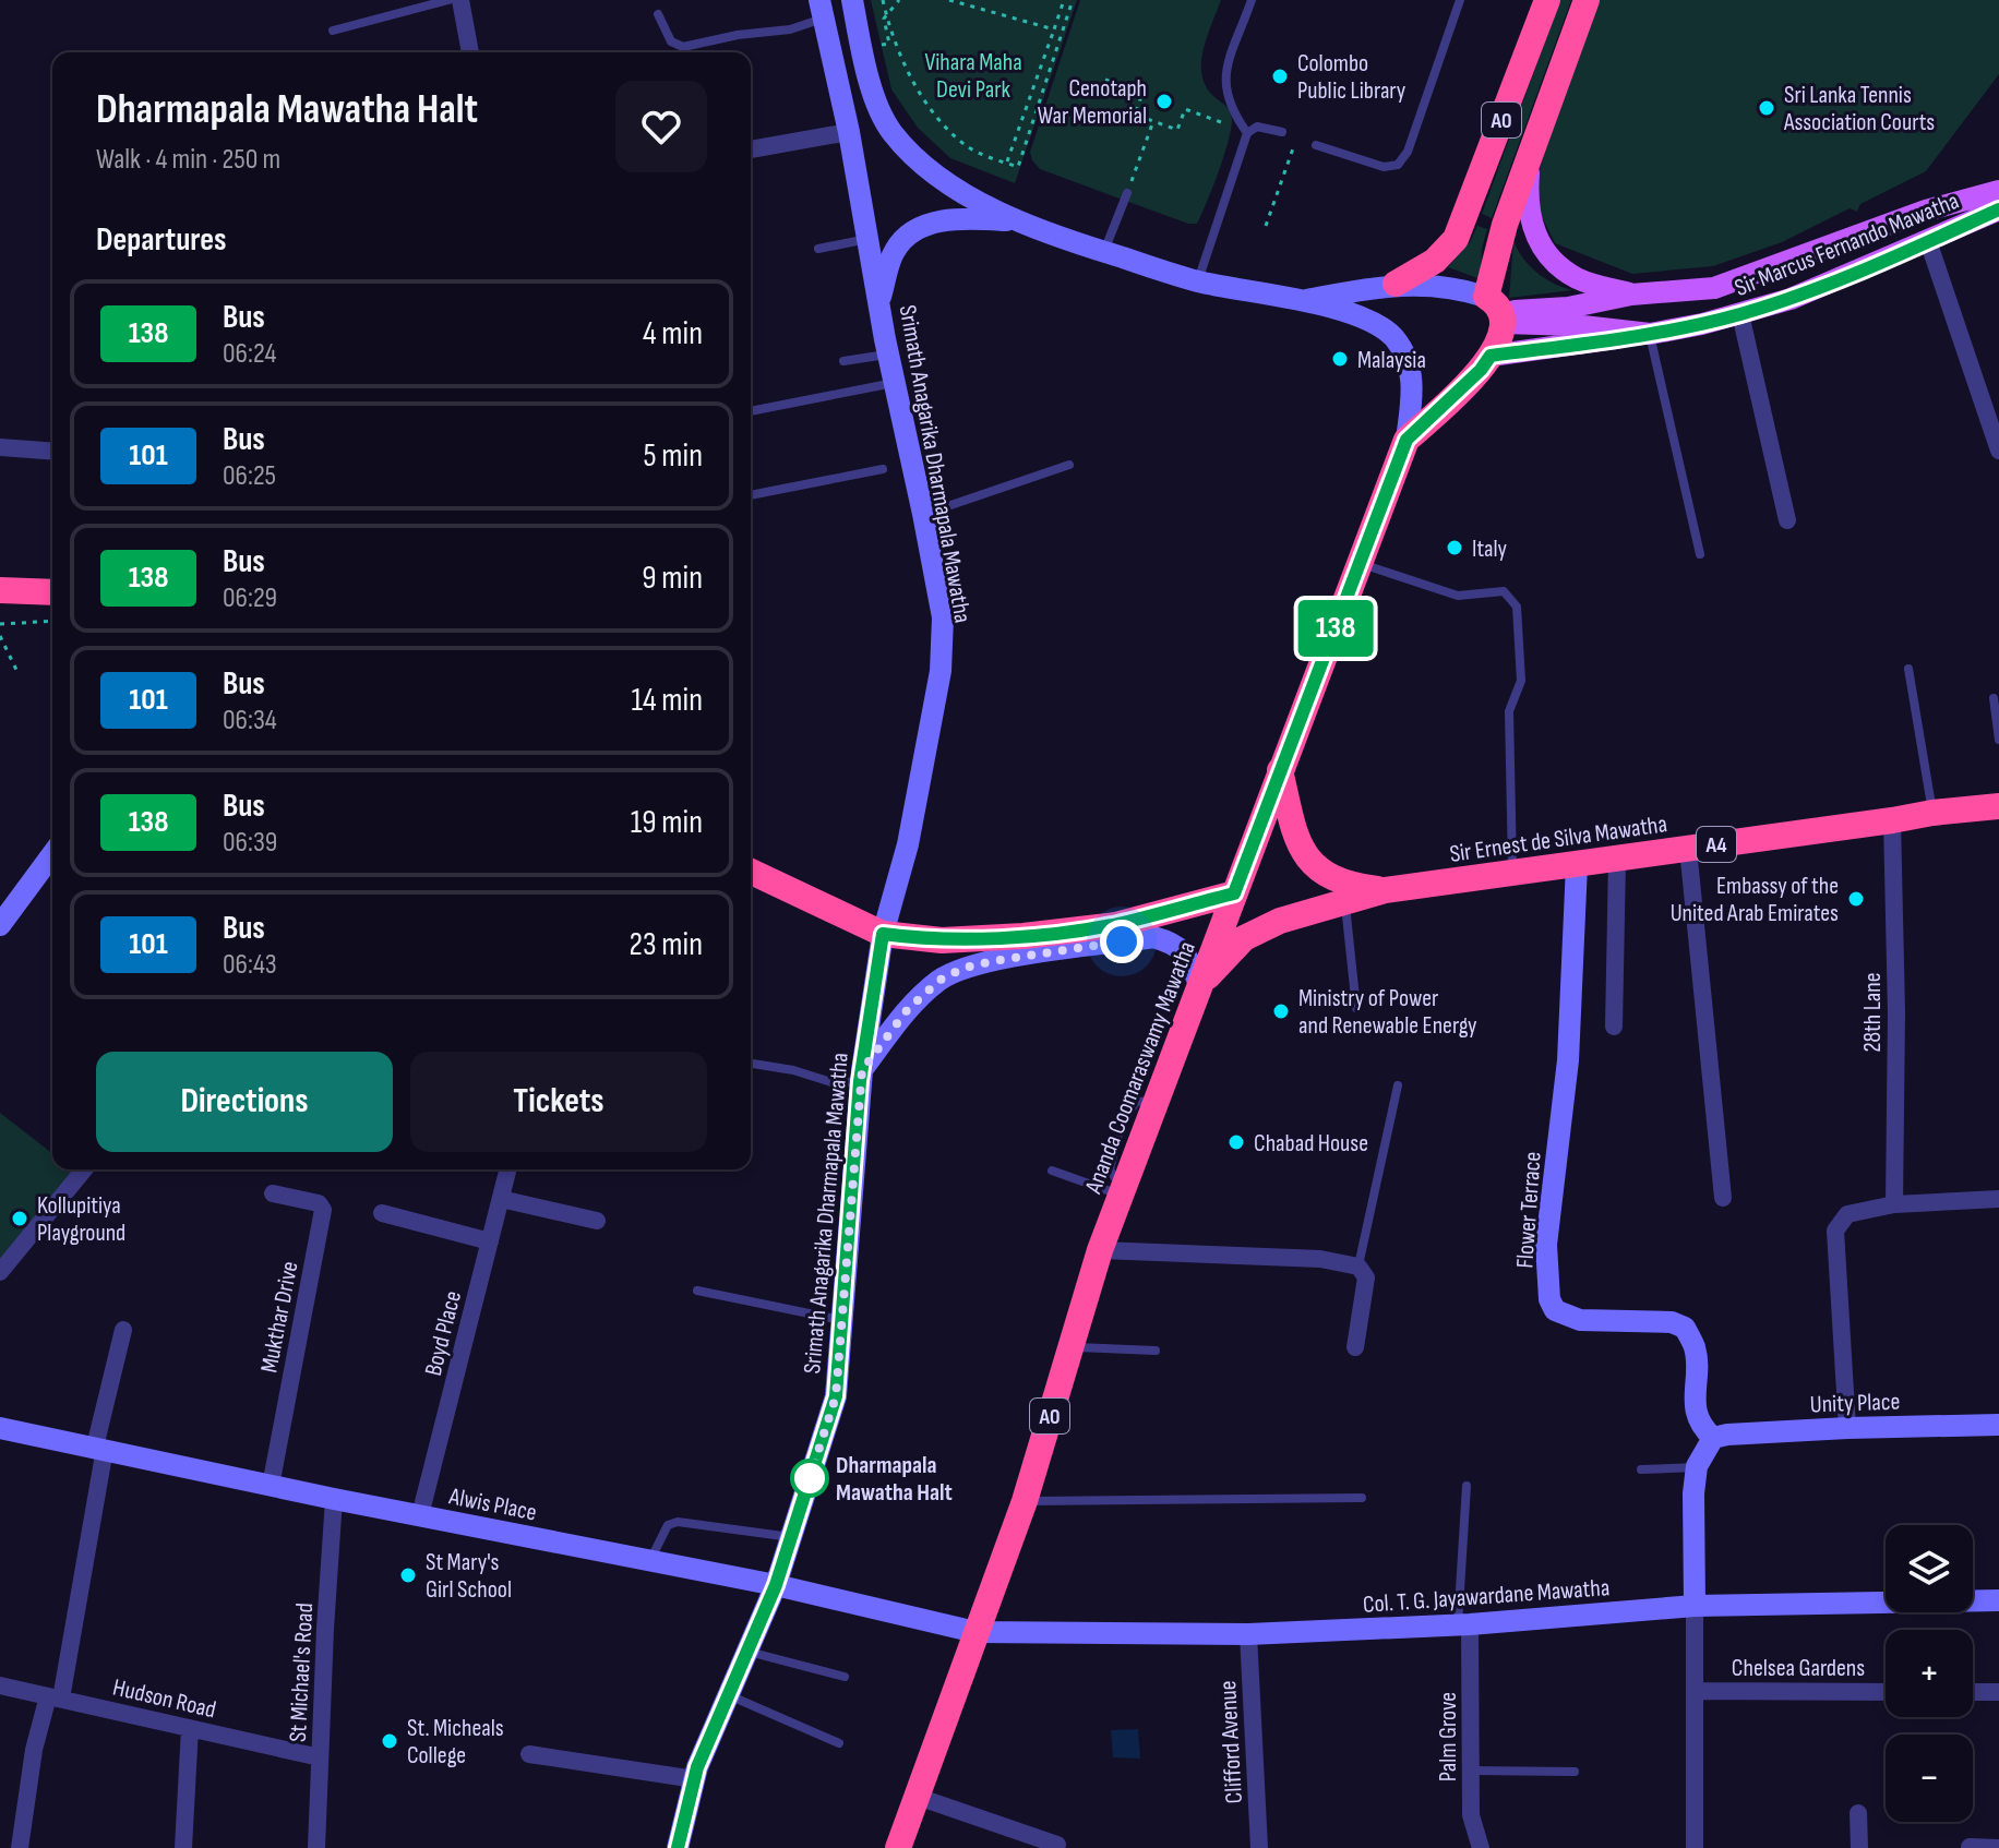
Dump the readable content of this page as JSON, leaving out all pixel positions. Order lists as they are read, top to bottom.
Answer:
{
  "streets": {
    "highway": [
      "A0",
      "Sir Ernest de Silva Mawatha",
      "A4",
      "Ananda Coomaraswamy Mawatha"
    ],
    "main road": [
      "Sir Marcus Fernando Mawatha",
      "Srimath Anagarika Dharmapala Mawatha",
      "Flower Terrace",
      "Unity Place",
      "Alwis Place",
      "Col. T. G. Jayawardane Mawatha"
    ],
    "street": [
      "28th Lane",
      "Mukthar Drive",
      "Boyd Place",
      "Chelsea Gardens",
      "St Michael's Road",
      "Hudson Road",
      "Palm Grove",
      "Clifford Avenue"
    ]
  },
  "crossings": [
    ["A0", "Sir Marcus Fernando Mawatha"],
    ["Sir Marcus Fernando Mawatha", "Ananda Coomaraswamy Mawatha"],
    ["Srimath Anagarika Dharmapala Mawatha", "Alwis Place"],
    ["Sir Ernest de Silva Mawatha", "28th Lane"],
    ["Sir Ernest de Silva Mawatha", "Ananda Coomaraswamy Mawatha"],
    ["Sir Ernest de Silva Mawatha", "Flower Terrace"],
    ["Ananda Coomaraswamy Mawatha", "Alwis Place"],
    ["Ananda Coomaraswamy Mawatha", "Col. T. G. Jayawardane Mawatha"],
    ["Flower Terrace", "Unity Place"],
    ["Mukthar Drive", "Alwis Place"],
    ["Boyd Place", "Alwis Place"],
    ["Alwis Place", "Col. T. G. Jayawardane Mawatha"],
    ["Alwis Place", "St Michael's Road"],
    ["Col. T. G. Jayawardane Mawatha", "Palm Grove"],
    ["Col. T. G. Jayawardane Mawatha", "Clifford Avenue"],
    ["St Michael's Road", "Hudson Road"]
  ],
  "parks": ["Vihara Maha Devi Park"],
  "places": [
    "Colombo Public Library",
    "Cenotaph War Memorial",
    "Sri Lanka Tennis Association Courts",
    "Malaysia",
    "Italy",
    "Embassy of the United Arab Emirates",
    "Ministry of Power and Renewable Energy",
    "Chabad House",
    "Kollupitiya Playground",
    "Dharmapala Mawatha Halt",
    "St Mary's Girl School",
    "St. Micheals College"
  ],
  "lines": ["bus line 138"],
  "page": {
    "on_map": "138",
    "heading": [
      ["Dharmapala Mawatha Halt", "Walk · 4 min · 250 m"],
      "Departures"
    ],
    "list": [
      {
        "mark": "138",
        "name": "Bus",
        "note": "06:24",
        "value": "4 min"
      },
      {
        "mark": "101",
        "name": "Bus",
        "note": "06:25",
        "value": "5 min"
      },
      {
        "mark": "138",
        "name": "Bus",
        "note": "06:29",
        "value": "9 min"
      },
      {
        "mark": "101",
        "name": "Bus",
        "note": "06:34",
        "value": "14 min"
      },
      {
        "mark": "138",
        "name": "Bus",
        "note": "06:39",
        "value": "19 min"
      },
      {
        "mark": "101",
        "name": "Bus",
        "note": "06:43",
        "value": "23 min"
      }
    ],
    "buttons": ["Directions", "Tickets"],
    "map_buttons": ["+", "−"]
  }
}
